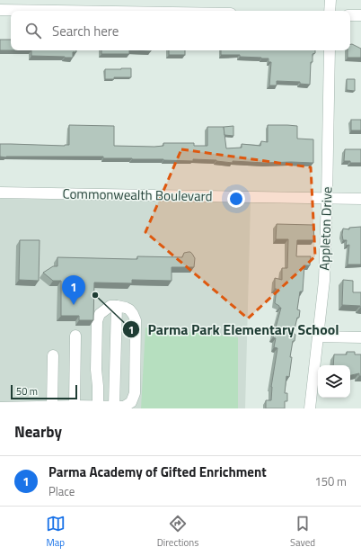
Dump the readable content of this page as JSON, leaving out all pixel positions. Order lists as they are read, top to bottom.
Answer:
{
  "streets": {
    "street": ["Commonwealth Boulevard", "Appleton Drive"]
  },
  "crossings": [
    ["Commonwealth Boulevard", "Appleton Drive"]
  ],
  "places": ["Parma Park Elementary School"],
  "scale_bar": "50 m",
  "page": {
    "search": "Search here",
    "pins": "1",
    "scale": "50 m",
    "heading": "Nearby",
    "list": [
      {
        "mark": "1",
        "name": "Parma Academy of Gifted Enrichment",
        "note": "Place",
        "value": "150 m"
      }
    ],
    "nav": ["Map", "Directions", "Saved"]
  }
}
